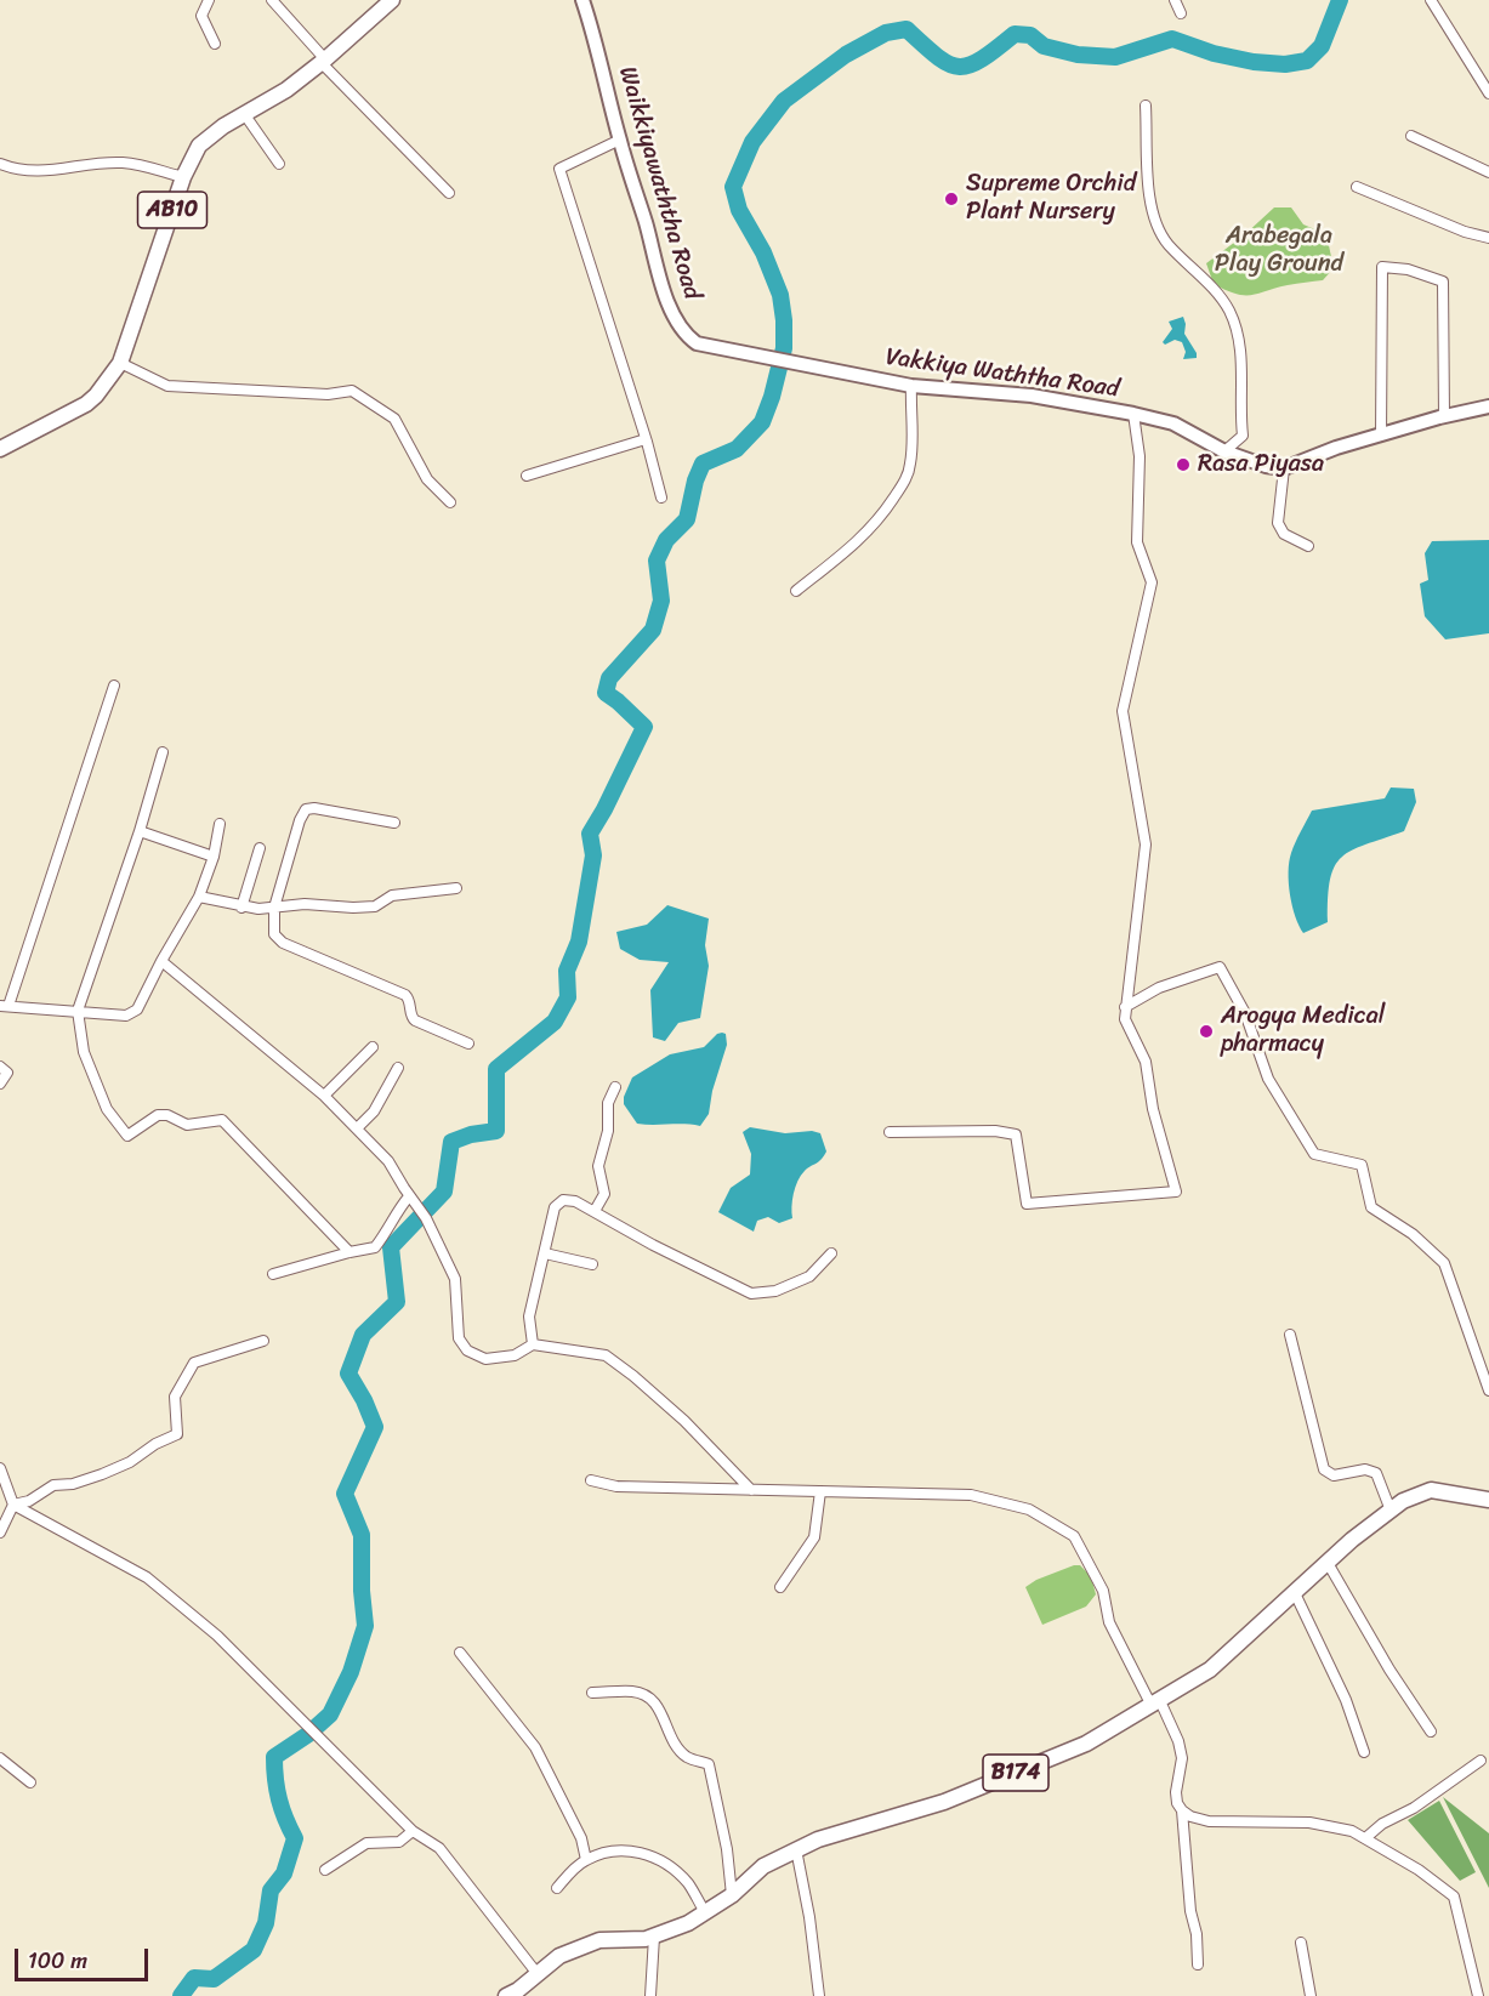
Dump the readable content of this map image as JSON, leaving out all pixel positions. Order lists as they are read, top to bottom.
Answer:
{
  "streets": {
    "main road": ["AB10", "B174"],
    "street": ["Waikkiyawaththa Road", "Vakkiya Waththa Road"]
  },
  "crossings": [
    ["Waikkiyawaththa Road", "Vakkiya Waththa Road"]
  ],
  "parks": ["Arabegala Play Ground"],
  "places": ["Supreme Orchid Plant Nursery", "Rasa Piyasa", "Arogya Medical pharmacy"],
  "scale_bar": "100 m"
}
